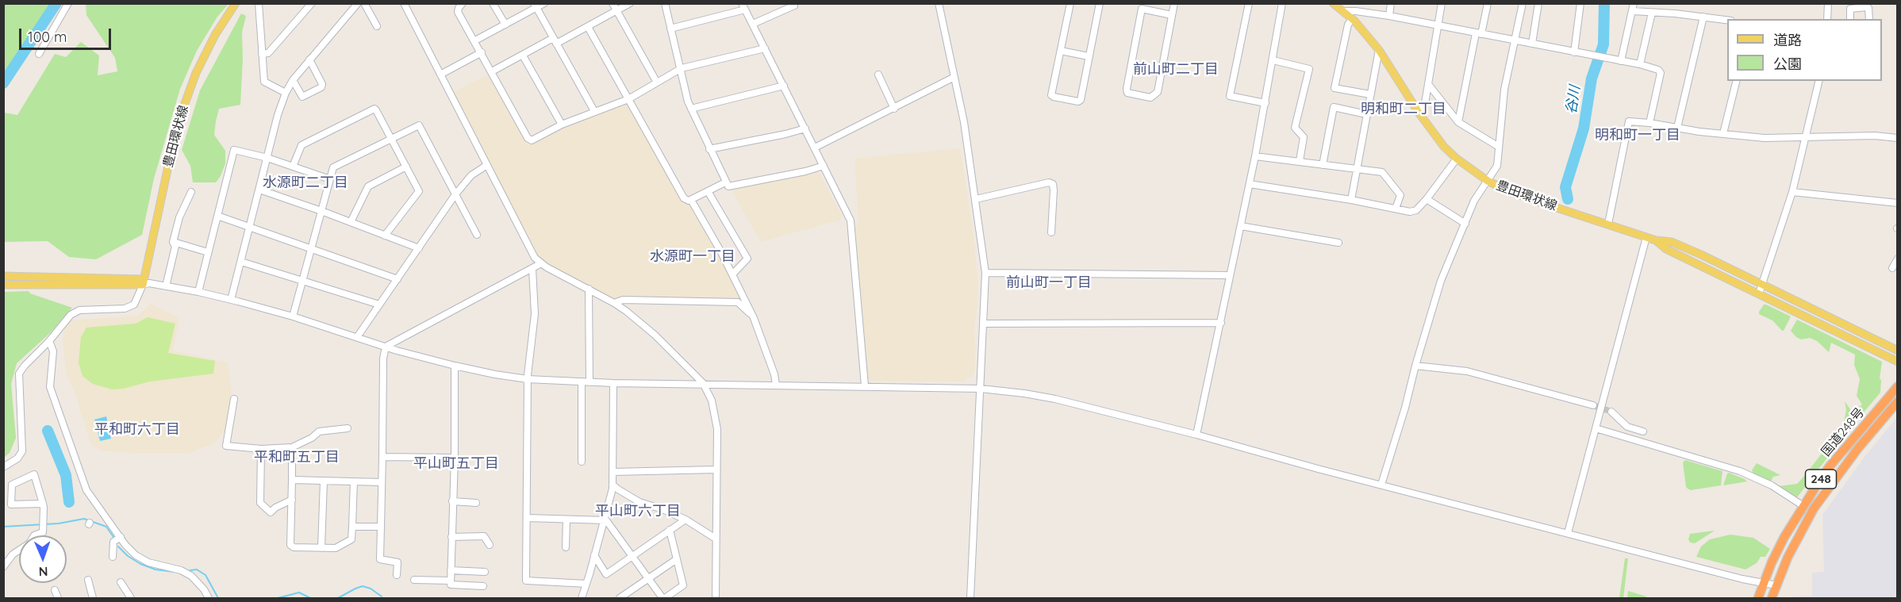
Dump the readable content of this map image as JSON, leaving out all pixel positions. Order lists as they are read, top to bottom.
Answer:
{
  "streets": {
    "highway": ["国道248号", "248"],
    "main road": ["豊田環状線"]
  },
  "districts": [
    "前山町二丁目",
    "明和町二丁目",
    "明和町一丁目",
    "水源町二丁目",
    "水源町一丁目",
    "前山町一丁目",
    "平和町六丁目",
    "平和町五丁目",
    "平山町五丁目",
    "平山町六丁目"
  ],
  "water": ["谷川"],
  "legend": ["道路", "公園"],
  "scale_bar": "100 m",
  "north": "bottom"
}
